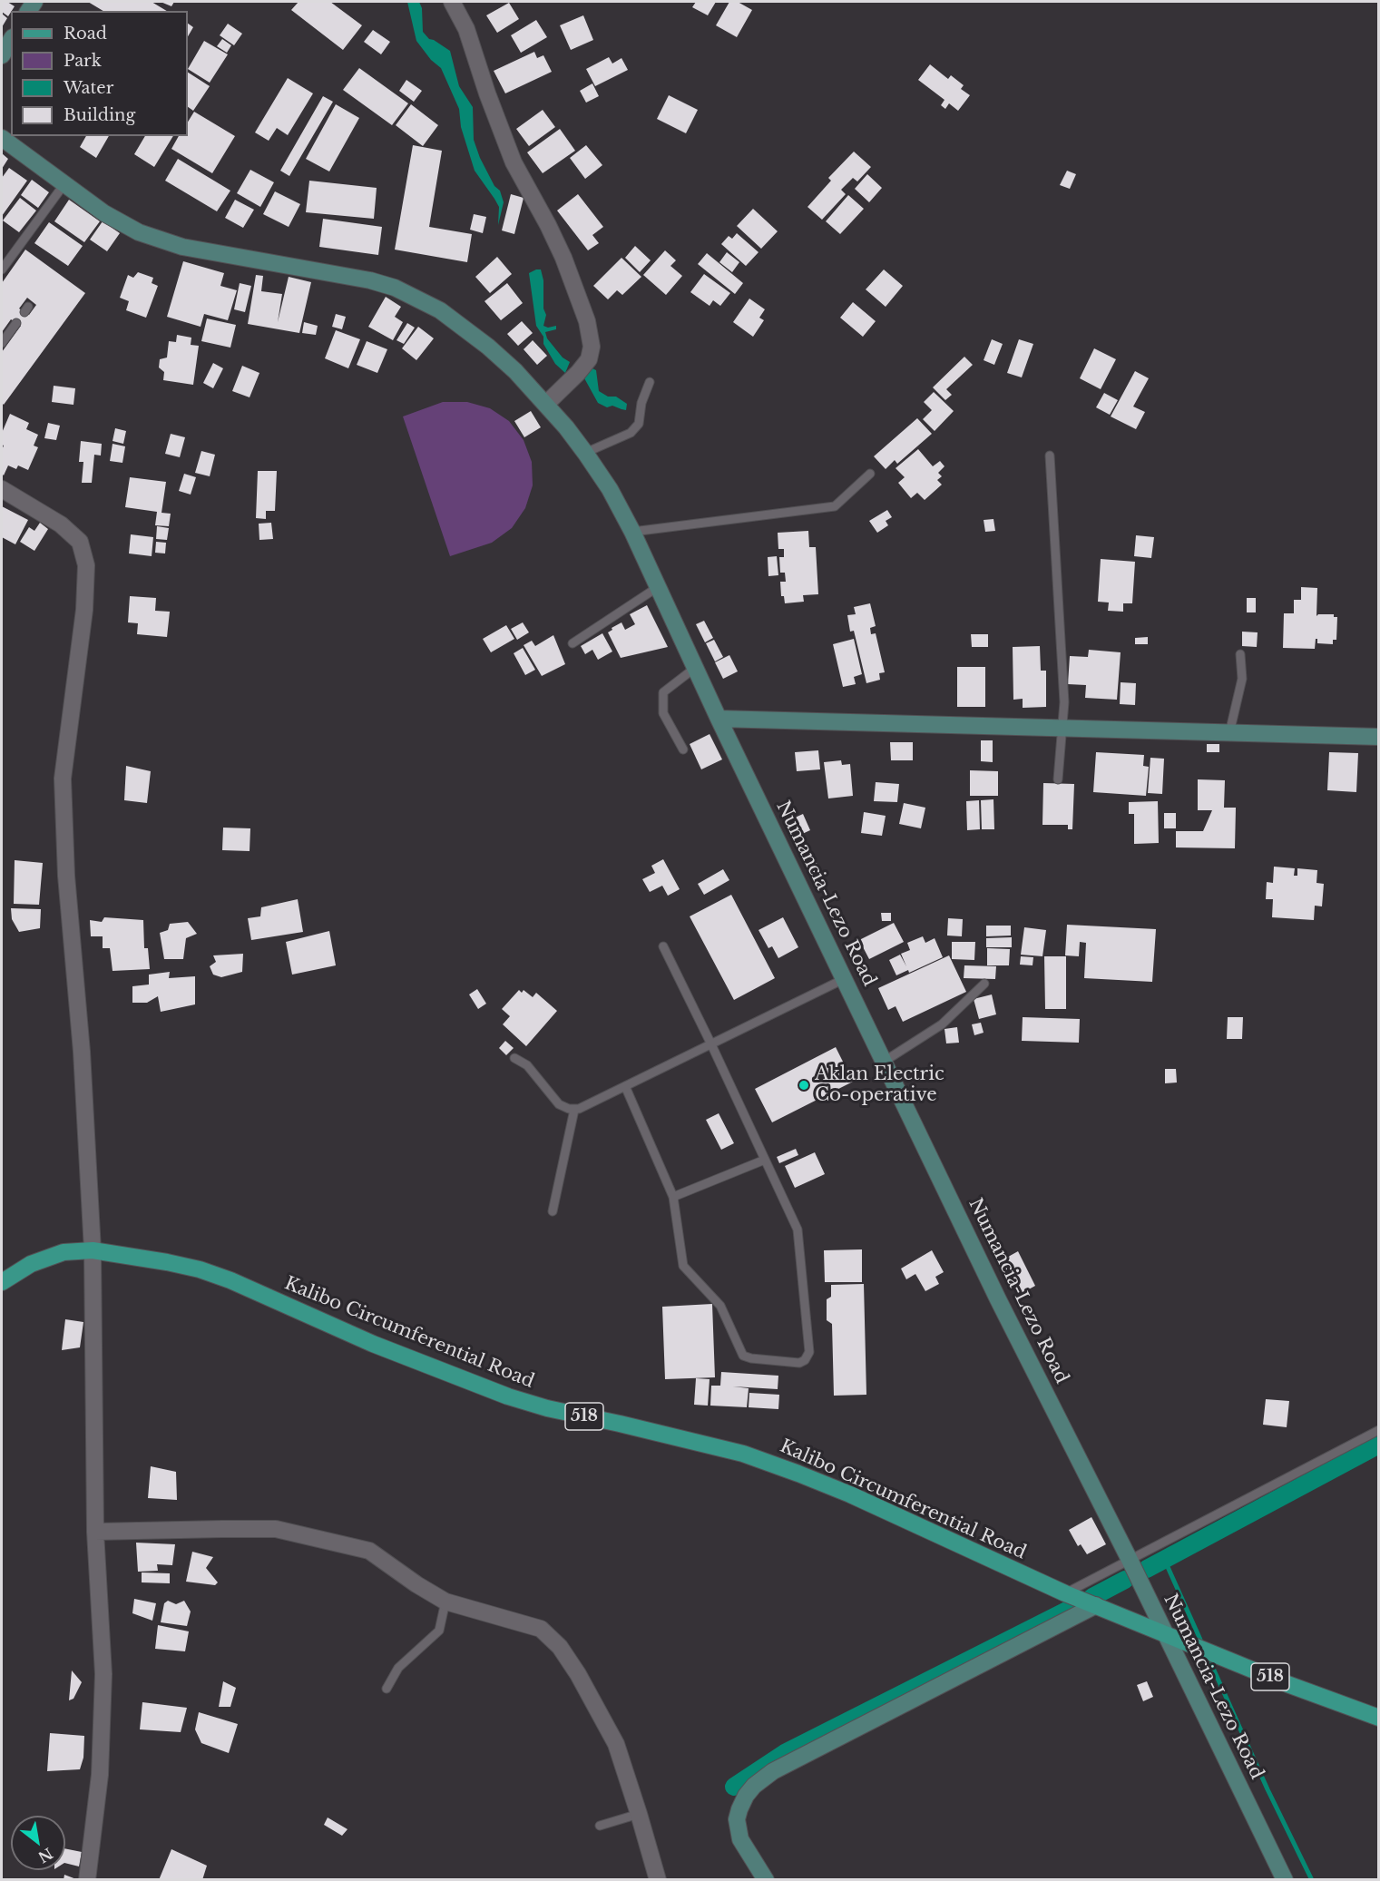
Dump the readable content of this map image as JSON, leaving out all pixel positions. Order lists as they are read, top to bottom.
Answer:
{
  "streets": {
    "main road": ["Numancia-Lezo Road", "Kalibo Circumferential Road", "518"]
  },
  "crossings": [
    ["Numancia-Lezo Road", "Kalibo Circumferential Road"]
  ],
  "places": ["Aklan Electric Co-operative"],
  "legend": [
    "Road",
    "Park",
    "Water",
    "Building"
  ],
  "north": "bottom right"
}
